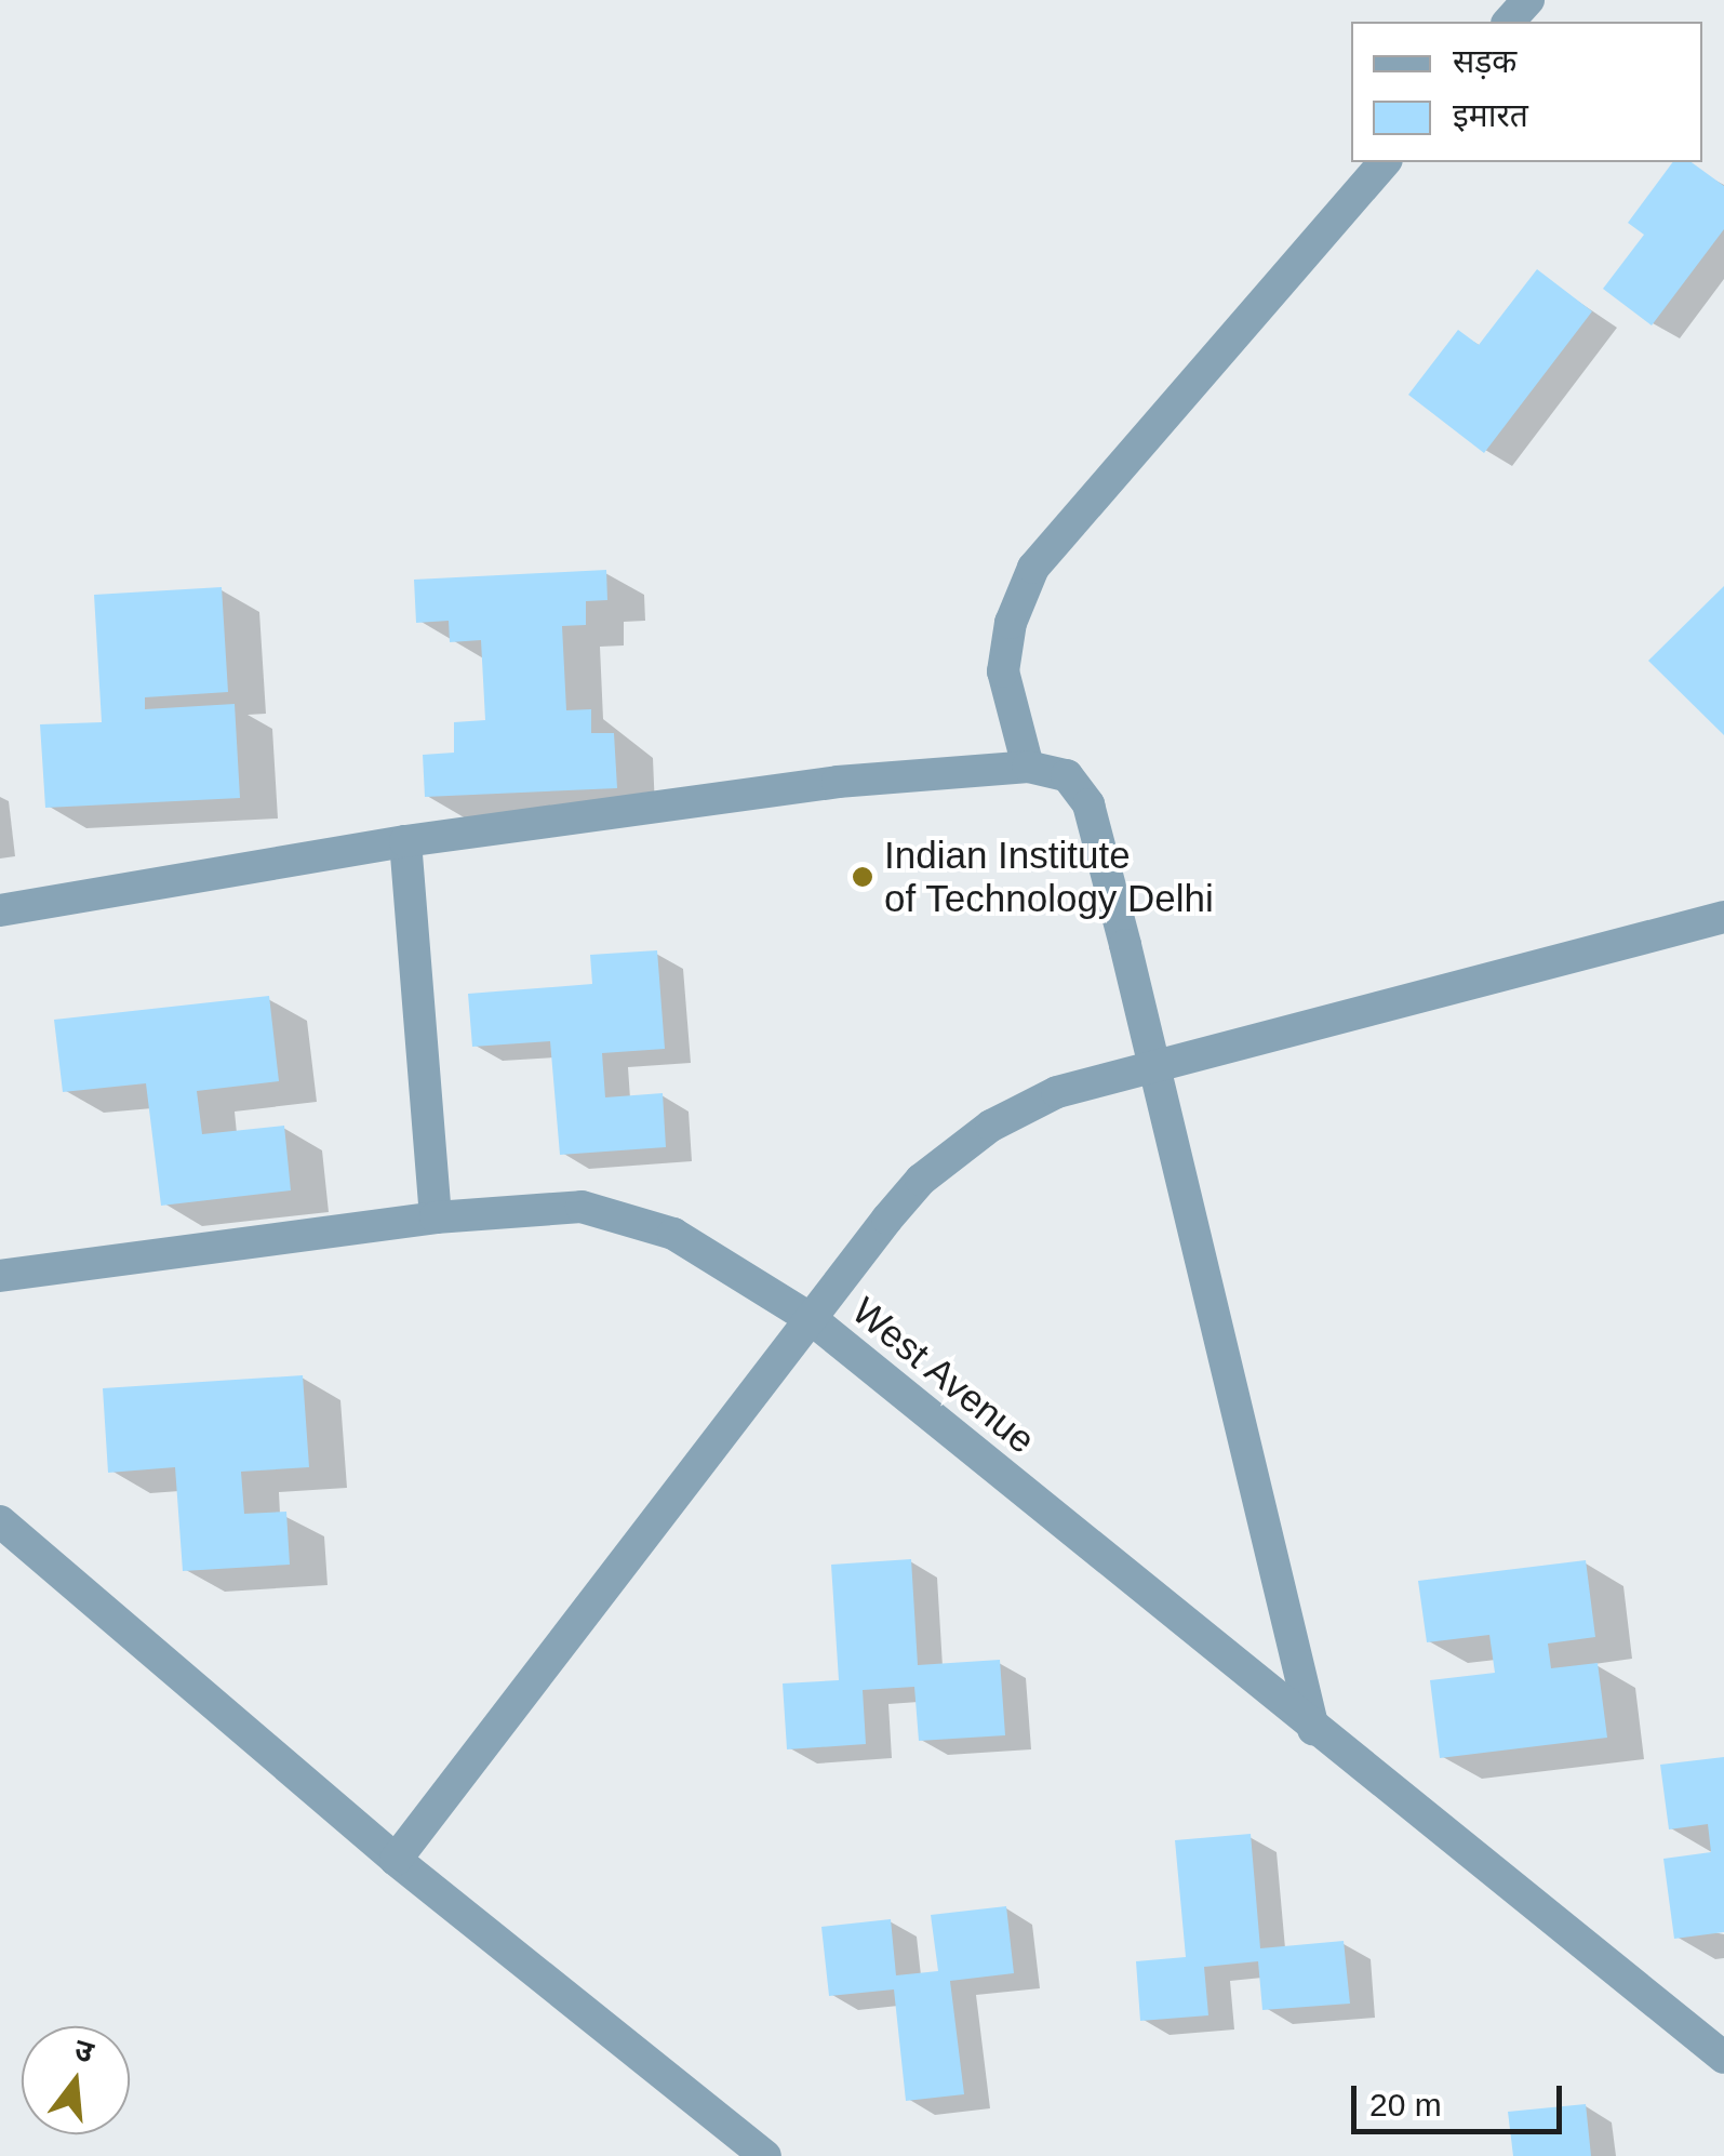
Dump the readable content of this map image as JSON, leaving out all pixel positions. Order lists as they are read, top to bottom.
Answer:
{
  "streets": {
    "lane": ["West Avenue"]
  },
  "places": ["Indian Institute of Technology Delhi"],
  "legend": ["सड़क", "इमारत"],
  "scale_bar": "20 m",
  "north": "top"
}
